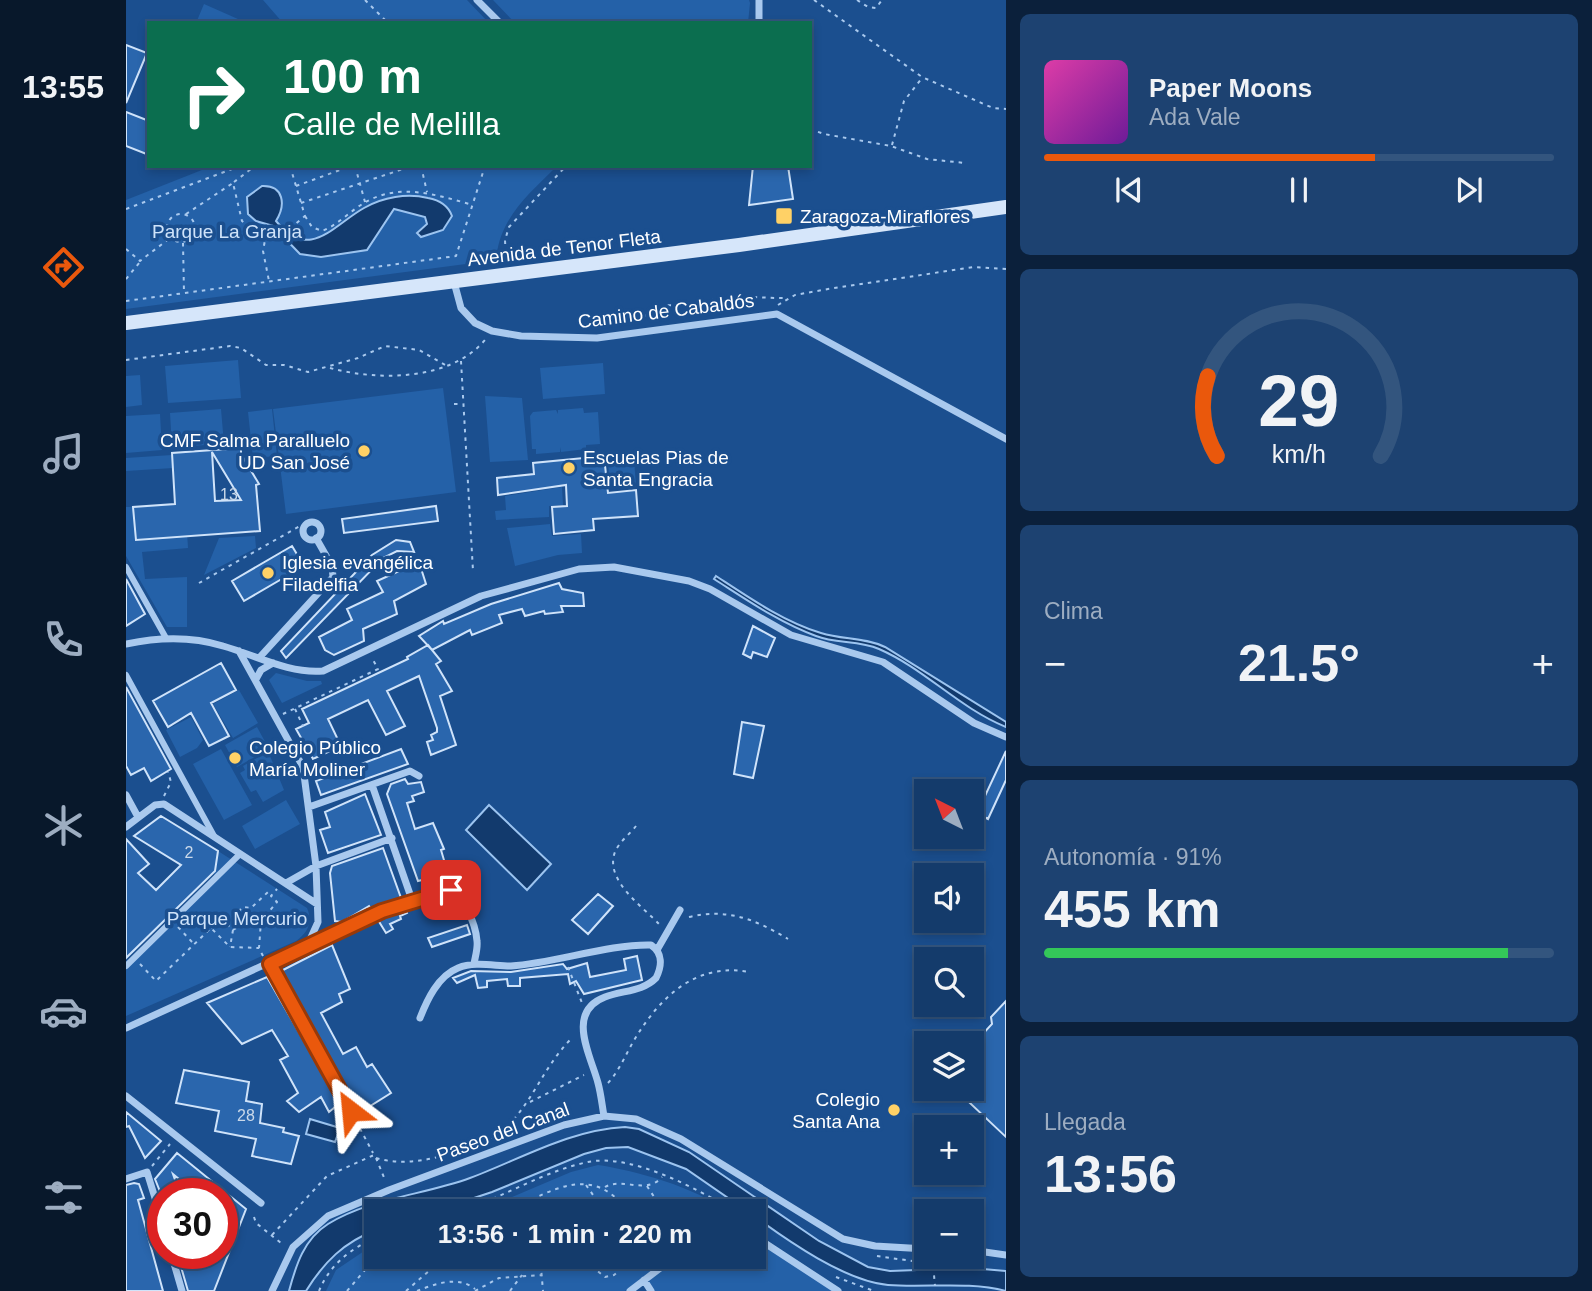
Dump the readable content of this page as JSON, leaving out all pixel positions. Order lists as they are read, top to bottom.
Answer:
{
  "streets": {
    "main road": ["Avenida de Tenor Fleta"],
    "street": ["Camino de Cabaldós", "Paseo del Canal"]
  },
  "crossings": [
    ["Avenida de Tenor Fleta", "Camino de Cabaldós"]
  ],
  "parks": ["Parque La Granja", "Parque Mercurio"],
  "places": {
    "transit": ["Zaragoza-Miraflores"],
    "other": [
      "CMF Salma Paralluelo UD San José",
      "Escuelas Pias de Santa Engracia",
      "Iglesia evangélica Filadelfia",
      "Colegio Público María Moliner",
      "Colegio Santa Ana"
    ]
  },
  "house_numbers": ["13", "2", "28"],
  "north": "top left",
  "page": {
    "tabs": "13:55",
    "turn": ["100 m", "Calle de Melilla"],
    "song": ["Paper Moons", "Ada Vale"],
    "tile": [
      "Clima",
      ["Autonomía · 91%", "455 km"],
      ["Llegada", "13:56"]
    ],
    "heat": ["−", "21.5°", "+"],
    "map_buttons": ["+", "−"],
    "limit": "30",
    "trip": "13:56 · 1 min · 220 m",
    "gauge": ["29", "km/h"]
  }
}
